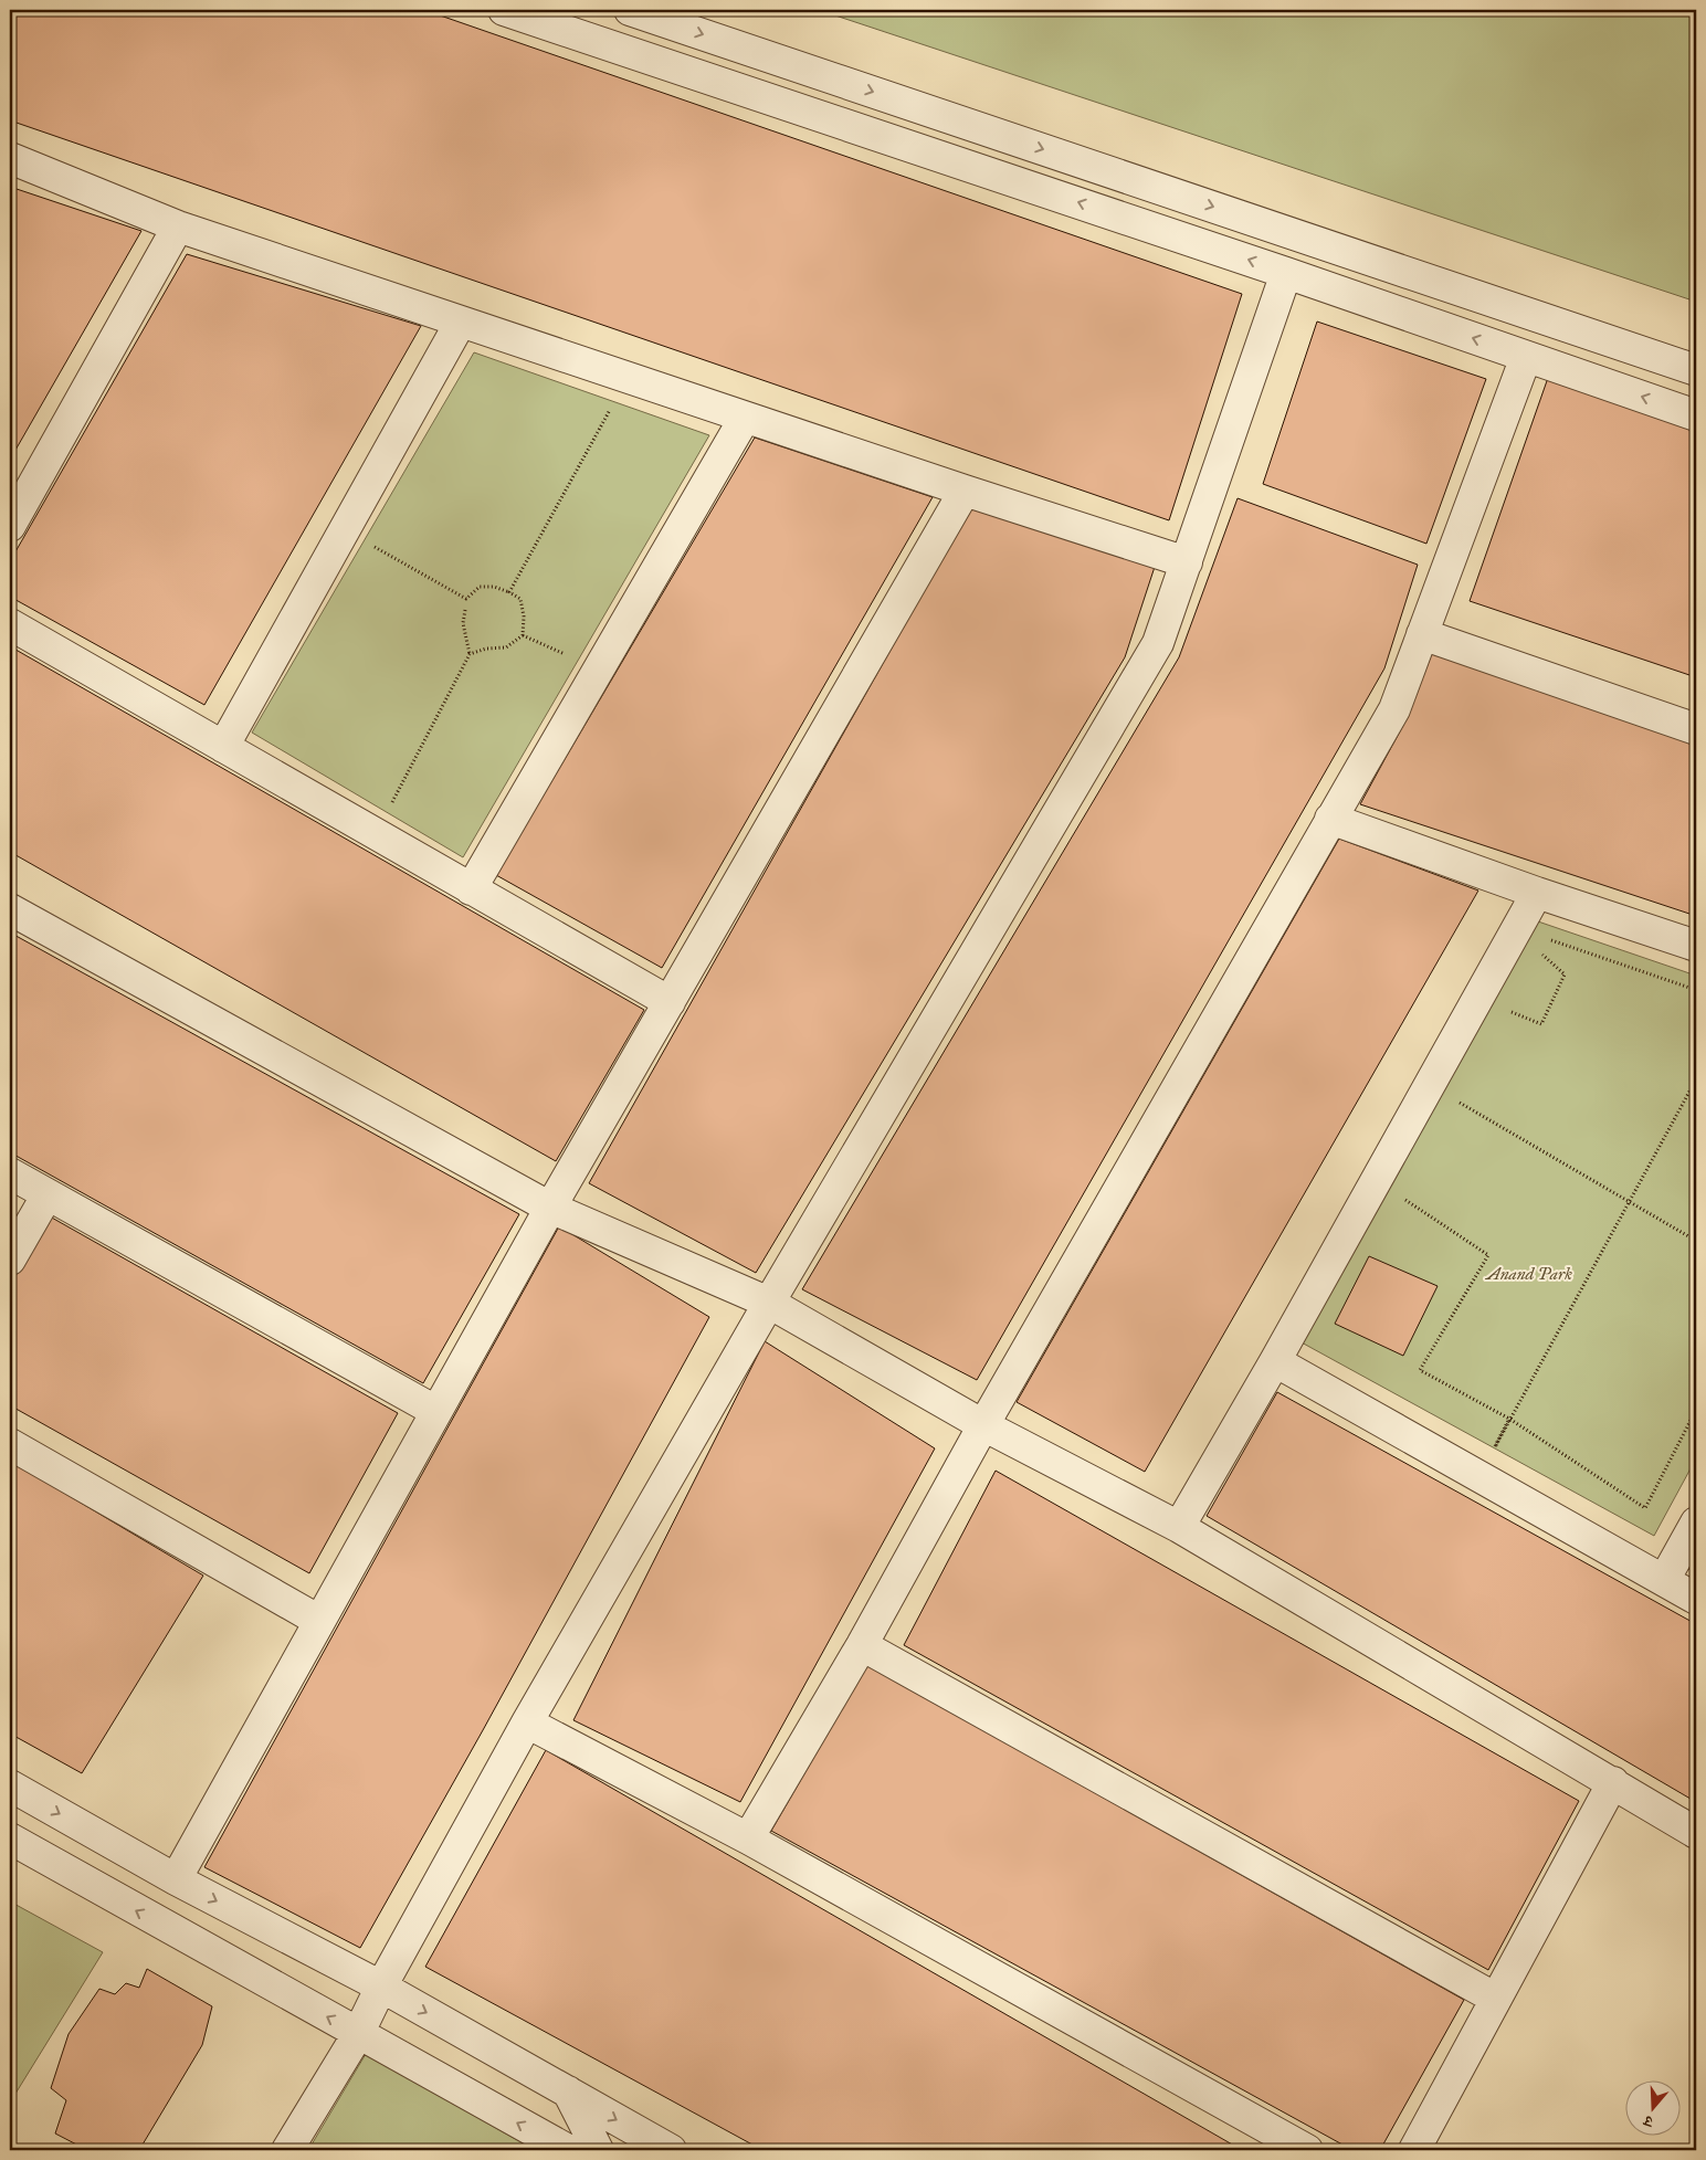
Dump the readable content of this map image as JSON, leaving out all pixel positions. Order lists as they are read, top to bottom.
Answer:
{
  "parks": ["Anand Park"],
  "north": "bottom"
}
